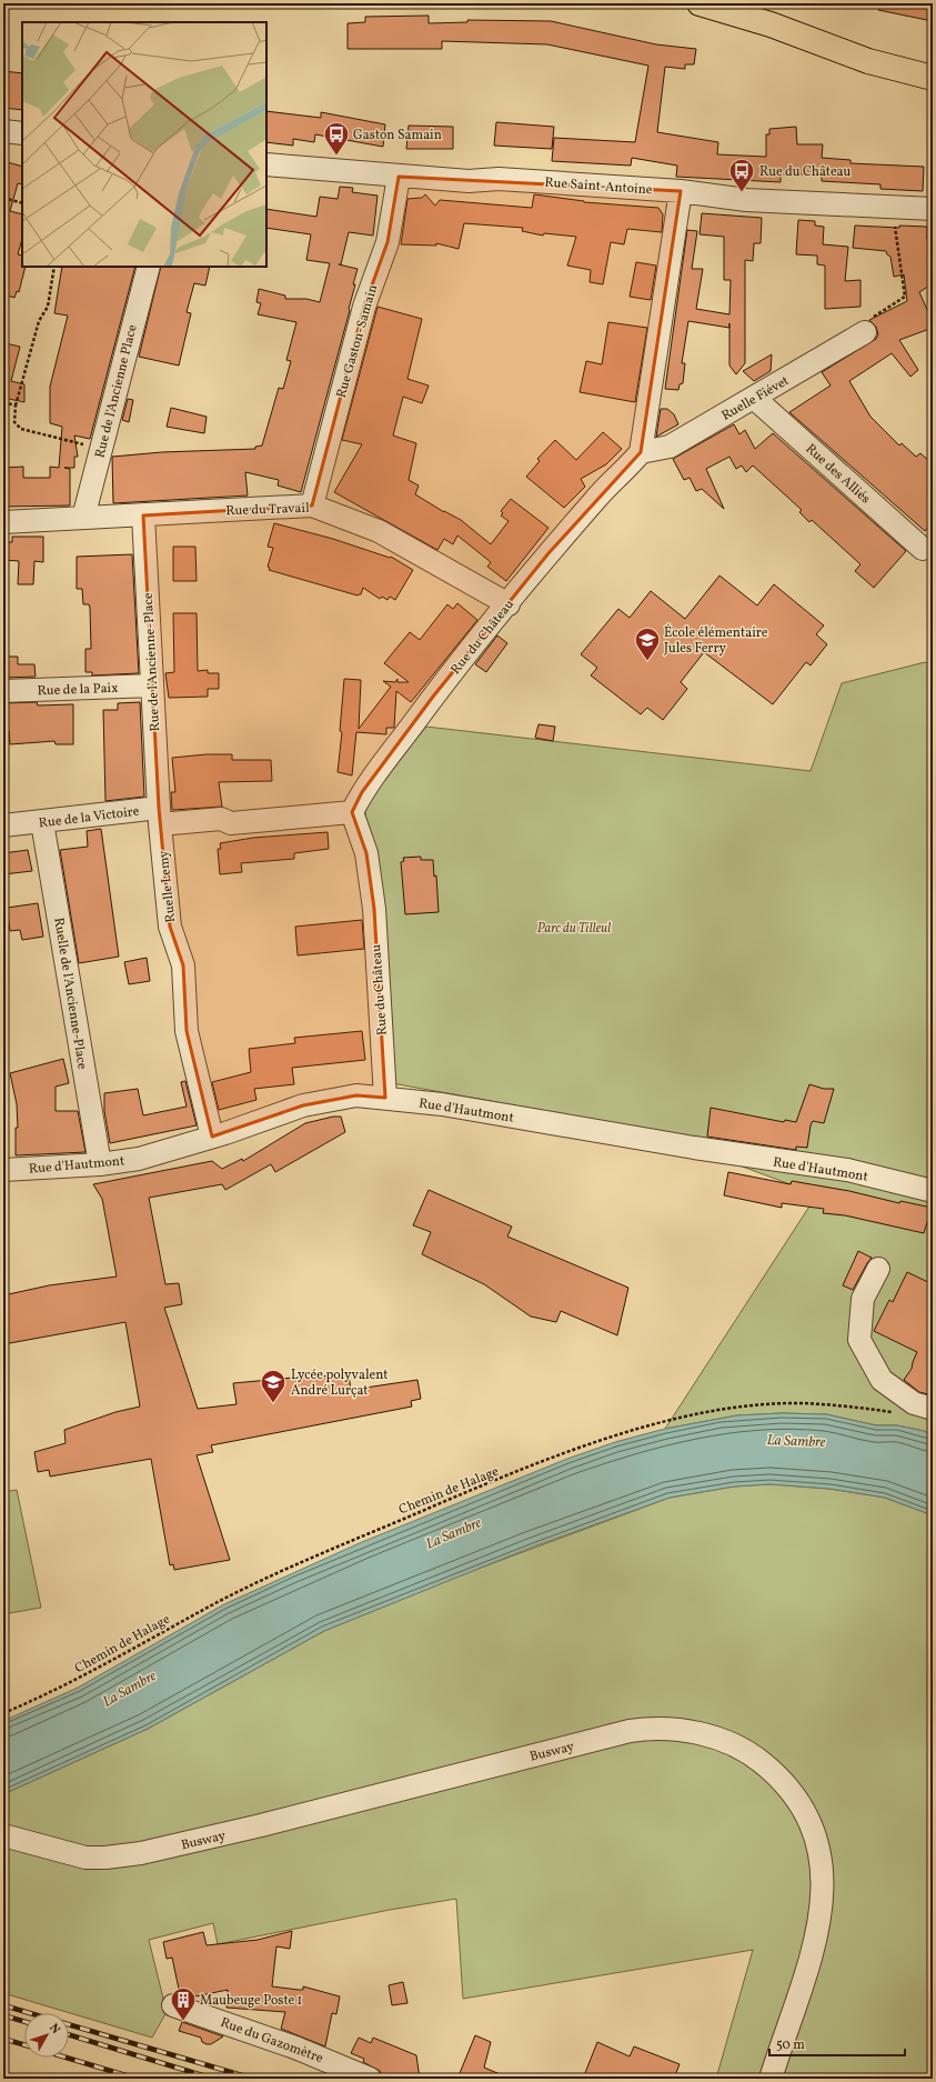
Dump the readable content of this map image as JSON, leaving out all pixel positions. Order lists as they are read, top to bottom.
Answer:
{
  "streets": {
    "street": [
      "Rue Saint-Antoine",
      "Rue Gaston-Samain",
      "Rue de l'Ancienne Place",
      "Ruelle Fiévet",
      "Rue des Alliés",
      "Rue du Travail",
      "Rue du Château",
      "Rue de l'Ancienne-Place",
      "Rue de la Paix",
      "Rue de la Victoire",
      "Ruelle Lemy",
      "Ruelle de l'Ancienne-Place",
      "Rue d'Hautmont",
      "Busway",
      "Rue du Gazomètre"
    ],
    "path": ["Chemin de Halage"]
  },
  "crossings": [
    ["Rue Saint-Antoine", "Rue Gaston-Samain"],
    ["Rue Gaston-Samain", "Rue du Travail"],
    ["Rue de l'Ancienne Place", "Rue du Travail"],
    ["Ruelle Fiévet", "Rue des Alliés"],
    ["Ruelle Fiévet", "Rue du Château"],
    ["Rue du Travail", "Rue du Château"],
    ["Rue du Travail", "Rue de l'Ancienne-Place"],
    ["Rue du Château", "Rue d'Hautmont"],
    ["Rue de l'Ancienne-Place", "Rue de la Paix"],
    ["Rue de l'Ancienne-Place", "Rue de la Victoire"],
    ["Rue de l'Ancienne-Place", "Ruelle Lemy"],
    ["Rue de la Victoire", "Ruelle Lemy"],
    ["Rue de la Victoire", "Ruelle de l'Ancienne-Place"],
    ["Ruelle Lemy", "Rue d'Hautmont"],
    ["Ruelle de l'Ancienne-Place", "Rue d'Hautmont"]
  ],
  "water": ["La Sambre"],
  "parks": ["Parc du Tilleul"],
  "places": {
    "bus stop": ["Gaston Samain", "Rue du Château"],
    "school or university": ["École élémentaire Jules Ferry", "Lycée polyvalent André Lurçat"],
    "building": ["Maubeuge Poste 1"]
  },
  "scale_bar": "50 m",
  "north": "top right"
}
